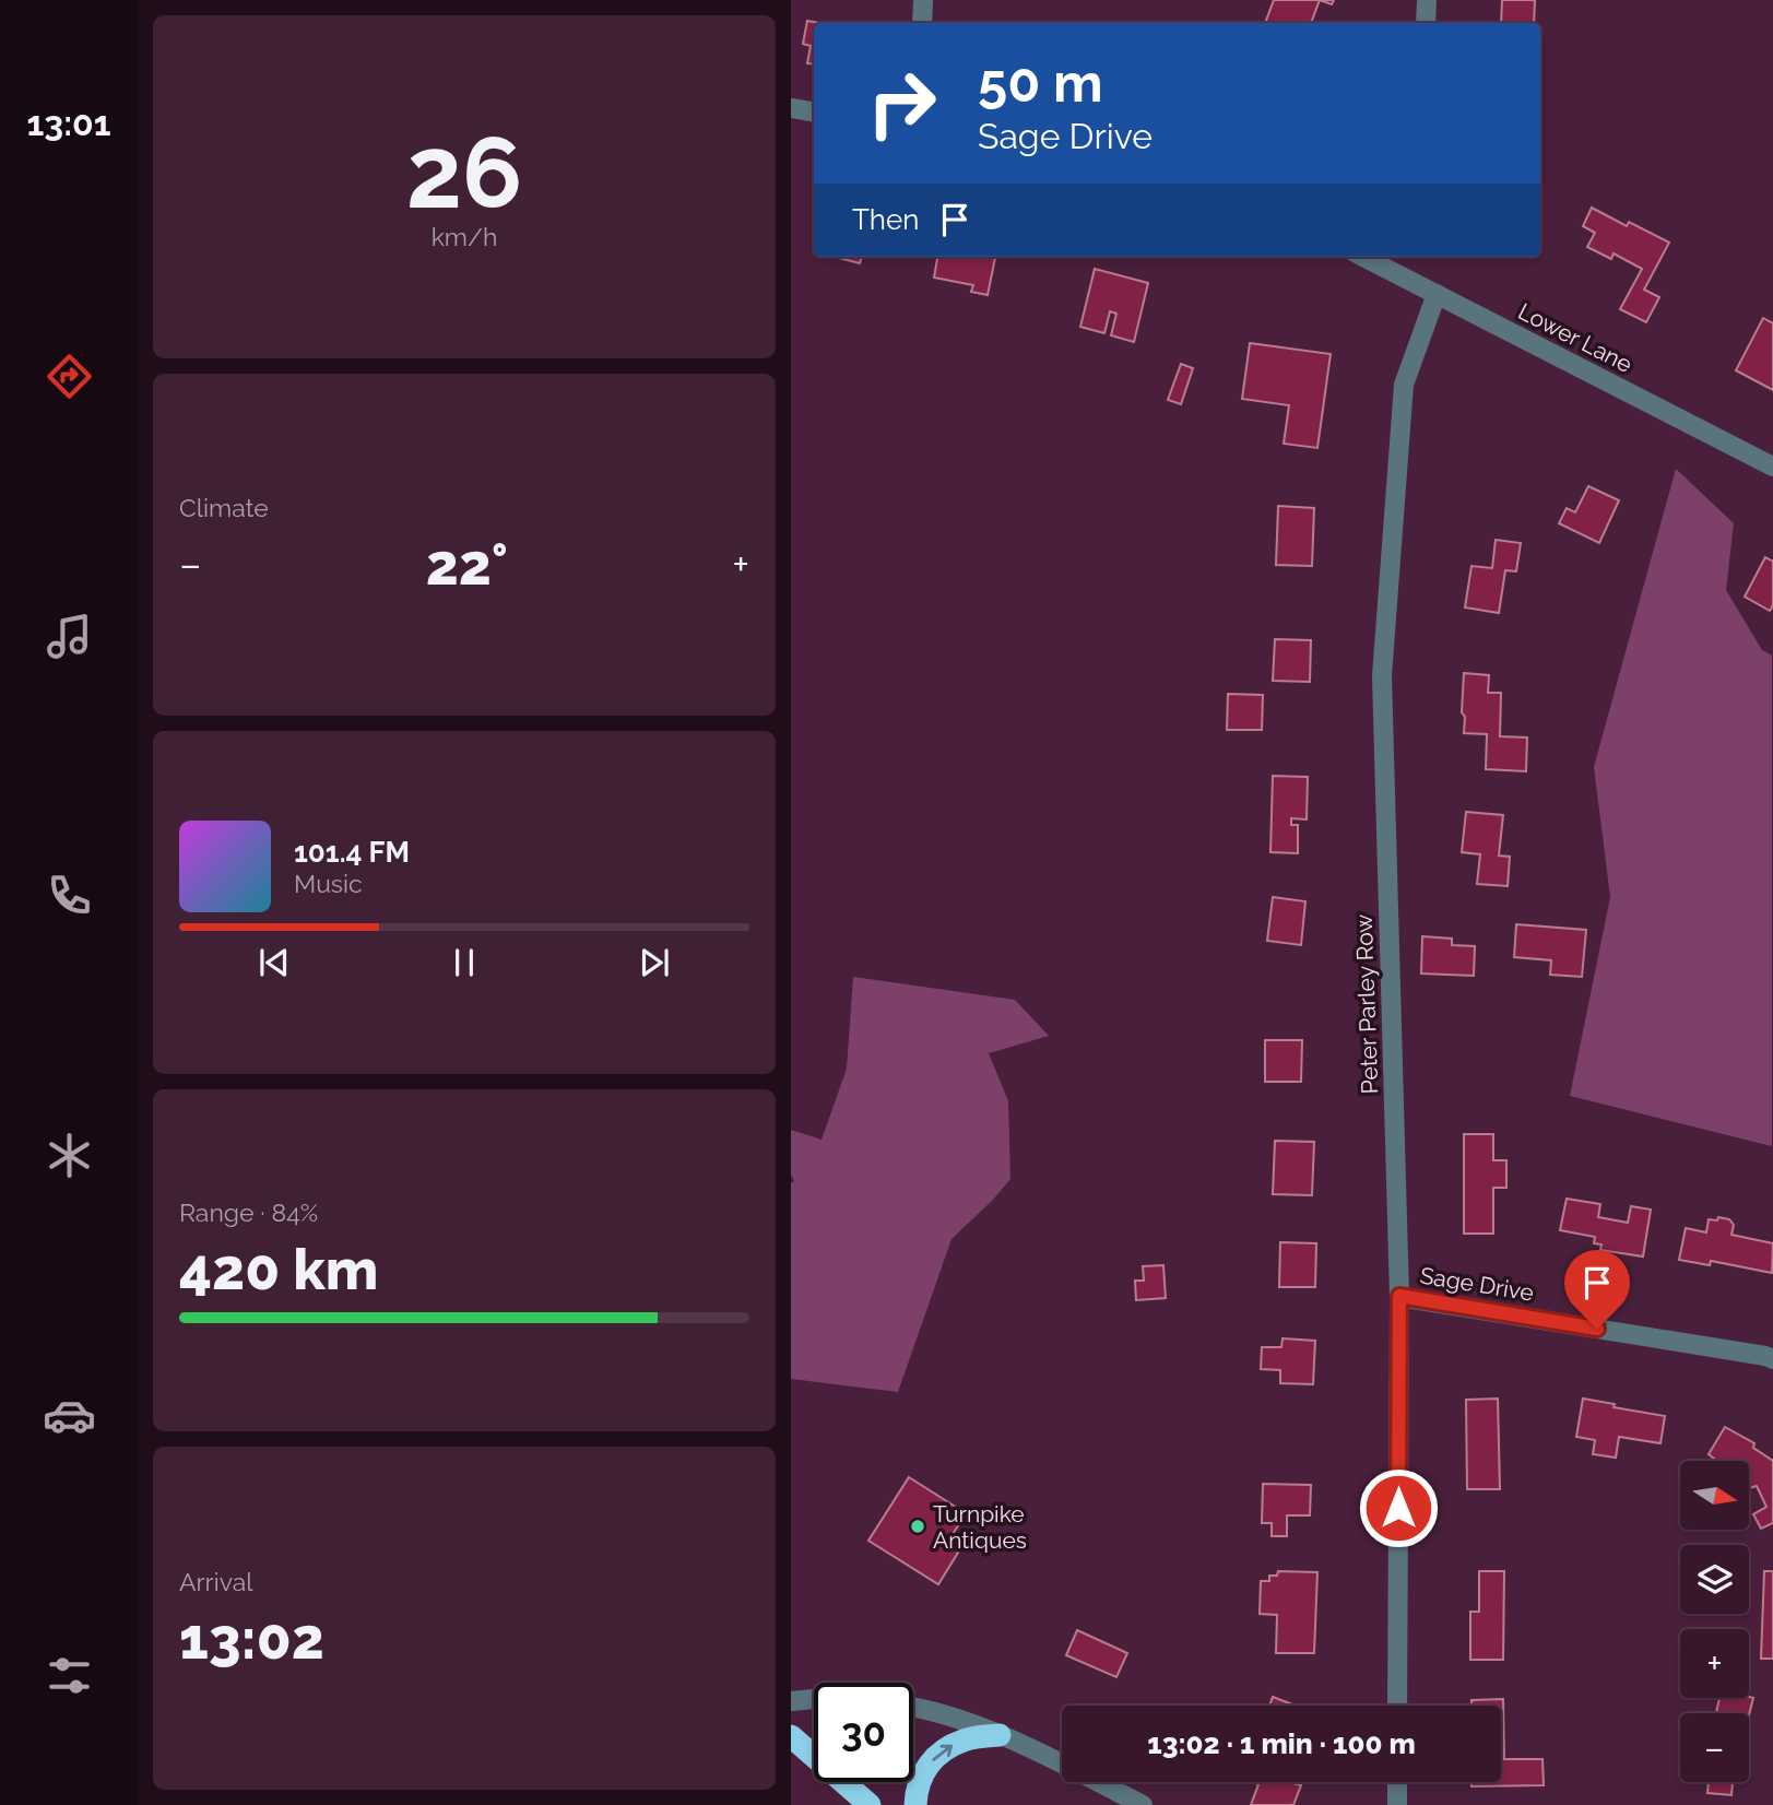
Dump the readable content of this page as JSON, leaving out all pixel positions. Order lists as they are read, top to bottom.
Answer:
{
  "streets": {
    "street": ["Lower Lane", "Peter Parley Row", "Sage Drive"]
  },
  "crossings": [
    ["Lower Lane", "Peter Parley Row"],
    ["Peter Parley Row", "Sage Drive"]
  ],
  "places": ["Turnpike Antiques"],
  "north": "right",
  "page": {
    "tabs": "13:01",
    "tile": [
      ["26", "km/h"],
      "Climate",
      ["Range · 84%", "420 km"],
      ["Arrival", "13:02"]
    ],
    "turn": ["50 m", "Sage Drive"],
    "then": "Then",
    "heat": ["−", "22°", "+"],
    "song": ["101.4 FM", "Music"],
    "map_buttons": ["+", "−"],
    "limit": "30",
    "trip": "13:02 · 1 min · 100 m"
  }
}
